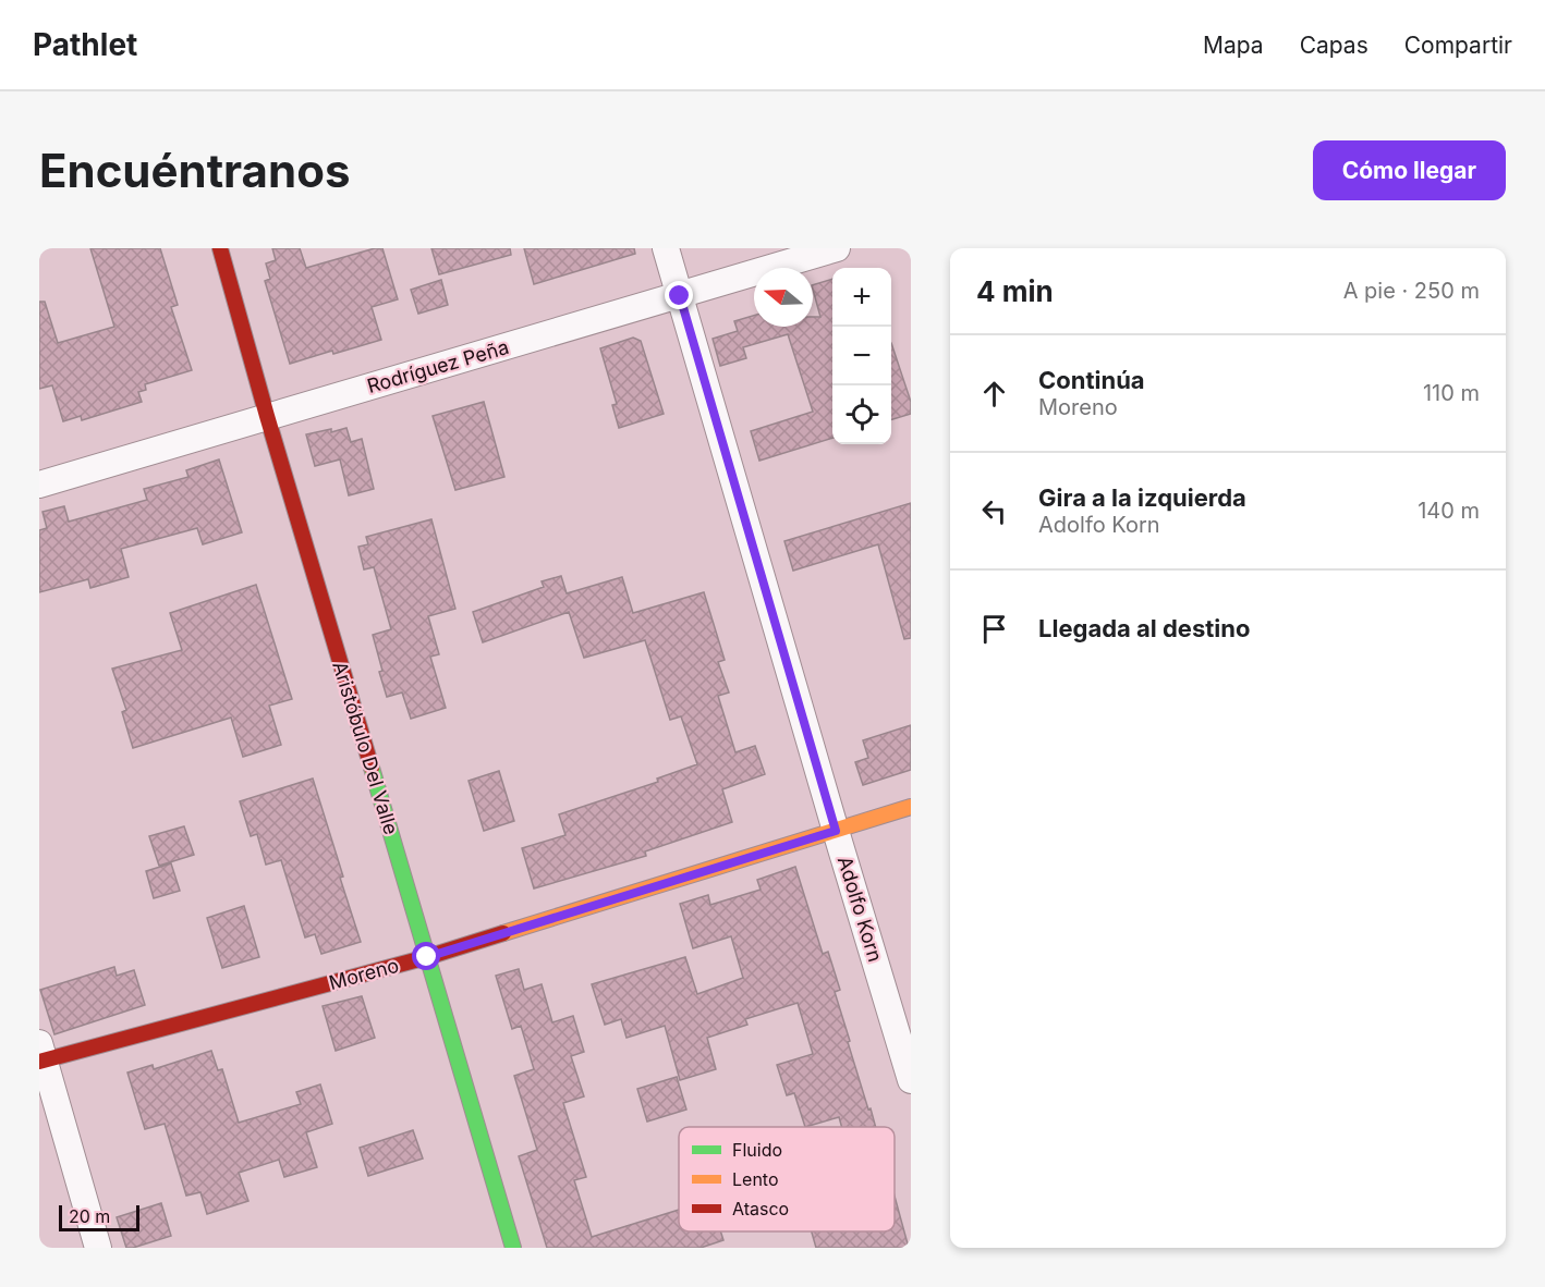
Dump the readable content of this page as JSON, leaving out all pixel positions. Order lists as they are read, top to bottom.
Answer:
{
  "streets": {
    "street": [
      "Rodríguez Peña",
      "Aristóbulo Del Valle",
      "Adolfo Korn",
      "Moreno"
    ]
  },
  "crossings": [
    ["Rodríguez Peña", "Aristóbulo Del Valle"],
    ["Rodríguez Peña", "Adolfo Korn"],
    ["Aristóbulo Del Valle", "Moreno"],
    ["Adolfo Korn", "Moreno"]
  ],
  "legend": ["Fluido", "Lento", "Atasco"],
  "scale_bar": "20 m",
  "north": "left",
  "page": {
    "header": "Pathlet",
    "nav": ["Mapa", "Capas", "Compartir"],
    "buttons": "Cómo llegar",
    "title": "Encuéntranos",
    "heading": ["4 min", "A pie · 250 m"],
    "map_buttons": ["+", "−"],
    "list": [
      ["Continúa", "Moreno", "110 m"],
      ["Gira a la izquierda", "Adolfo Korn", "140 m"],
      "Llegada al destino"
    ],
    "scale": "20 m"
  }
}
